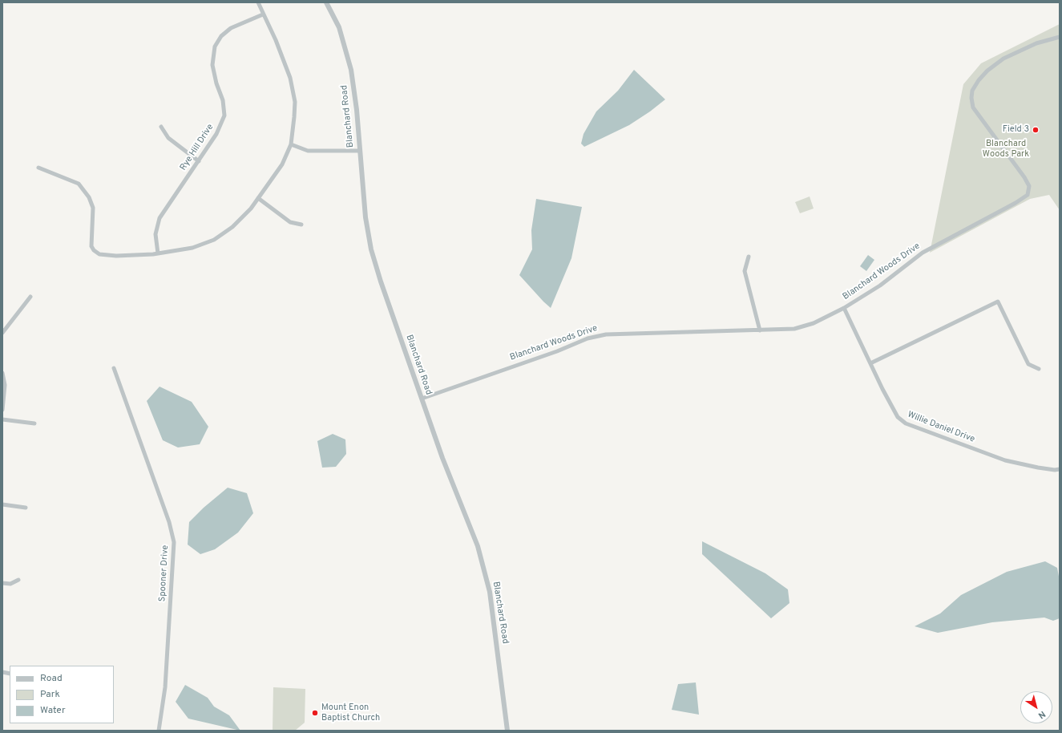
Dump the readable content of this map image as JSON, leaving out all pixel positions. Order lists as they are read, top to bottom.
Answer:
{
  "streets": {
    "street": [
      "Blanchard Road",
      "Rye Hill Drive",
      "Blanchard Woods Drive",
      "Willie Daniel Drive",
      "Spooner Drive"
    ]
  },
  "crossings": [
    ["Blanchard Road", "Blanchard Woods Drive"],
    ["Blanchard Woods Drive", "Willie Daniel Drive"]
  ],
  "parks": ["Blanchard Woods Park"],
  "places": ["Field 3", "Mount Enon Baptist Church"],
  "legend": ["Road", "Park", "Water"],
  "north": "bottom right"
}
